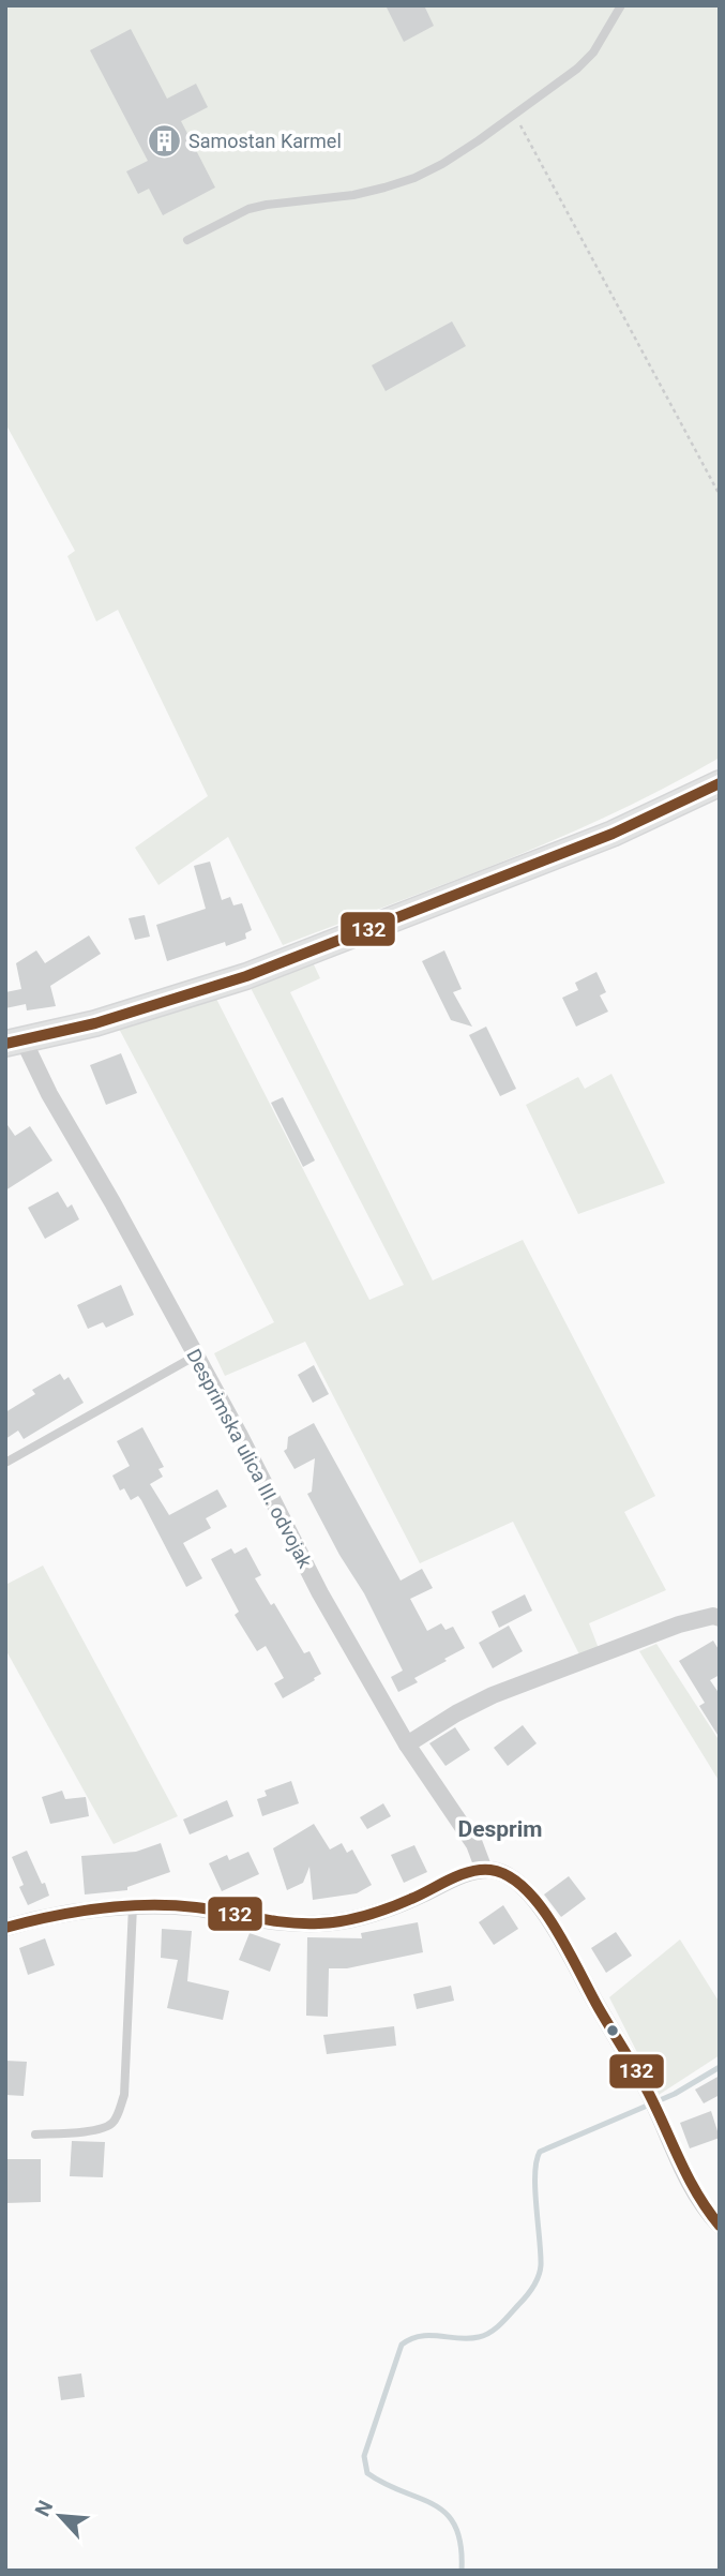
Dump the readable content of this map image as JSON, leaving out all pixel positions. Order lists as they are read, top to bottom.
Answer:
{
  "streets": {
    "street": ["Desprimska ulica III. odvojak"]
  },
  "districts": ["Desprim"],
  "places": {
    "building": ["Samostan Karmel"]
  },
  "lines": ["transit line 132"],
  "north": "top left"
}
